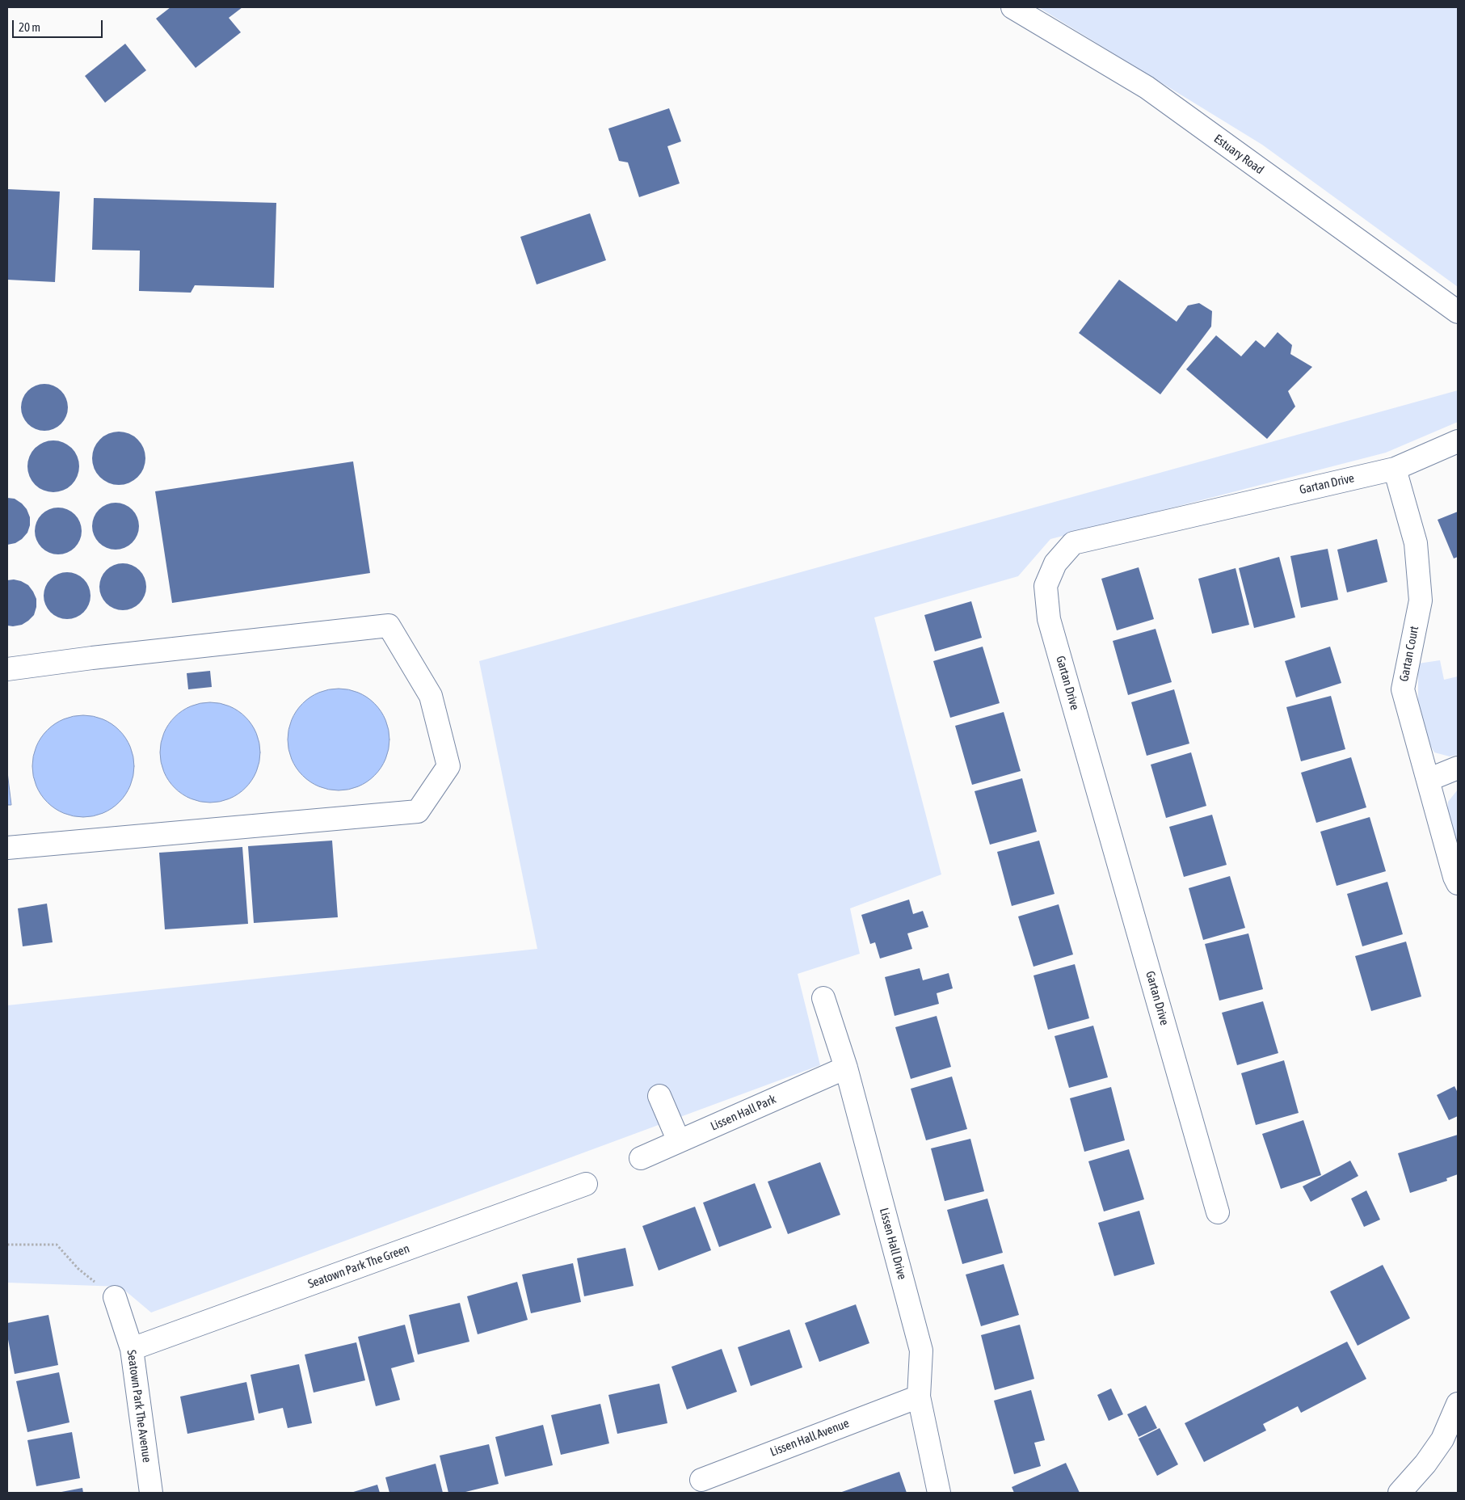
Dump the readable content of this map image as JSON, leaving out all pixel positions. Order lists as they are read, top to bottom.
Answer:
{
  "streets": {
    "street": [
      "Estuary Road",
      "Gartan Drive",
      "Gartan Court",
      "Lissen Hall Park",
      "Lissen Hall Drive",
      "Seatown Park The Green",
      "Seatown Park The Avenue",
      "Lissen Hall Avenue"
    ]
  },
  "crossings": [
    ["Gartan Drive", "Gartan Court"],
    ["Lissen Hall Park", "Lissen Hall Drive"],
    ["Lissen Hall Drive", "Lissen Hall Avenue"],
    ["Seatown Park The Green", "Seatown Park The Avenue"]
  ],
  "scale_bar": "20 m"
}
